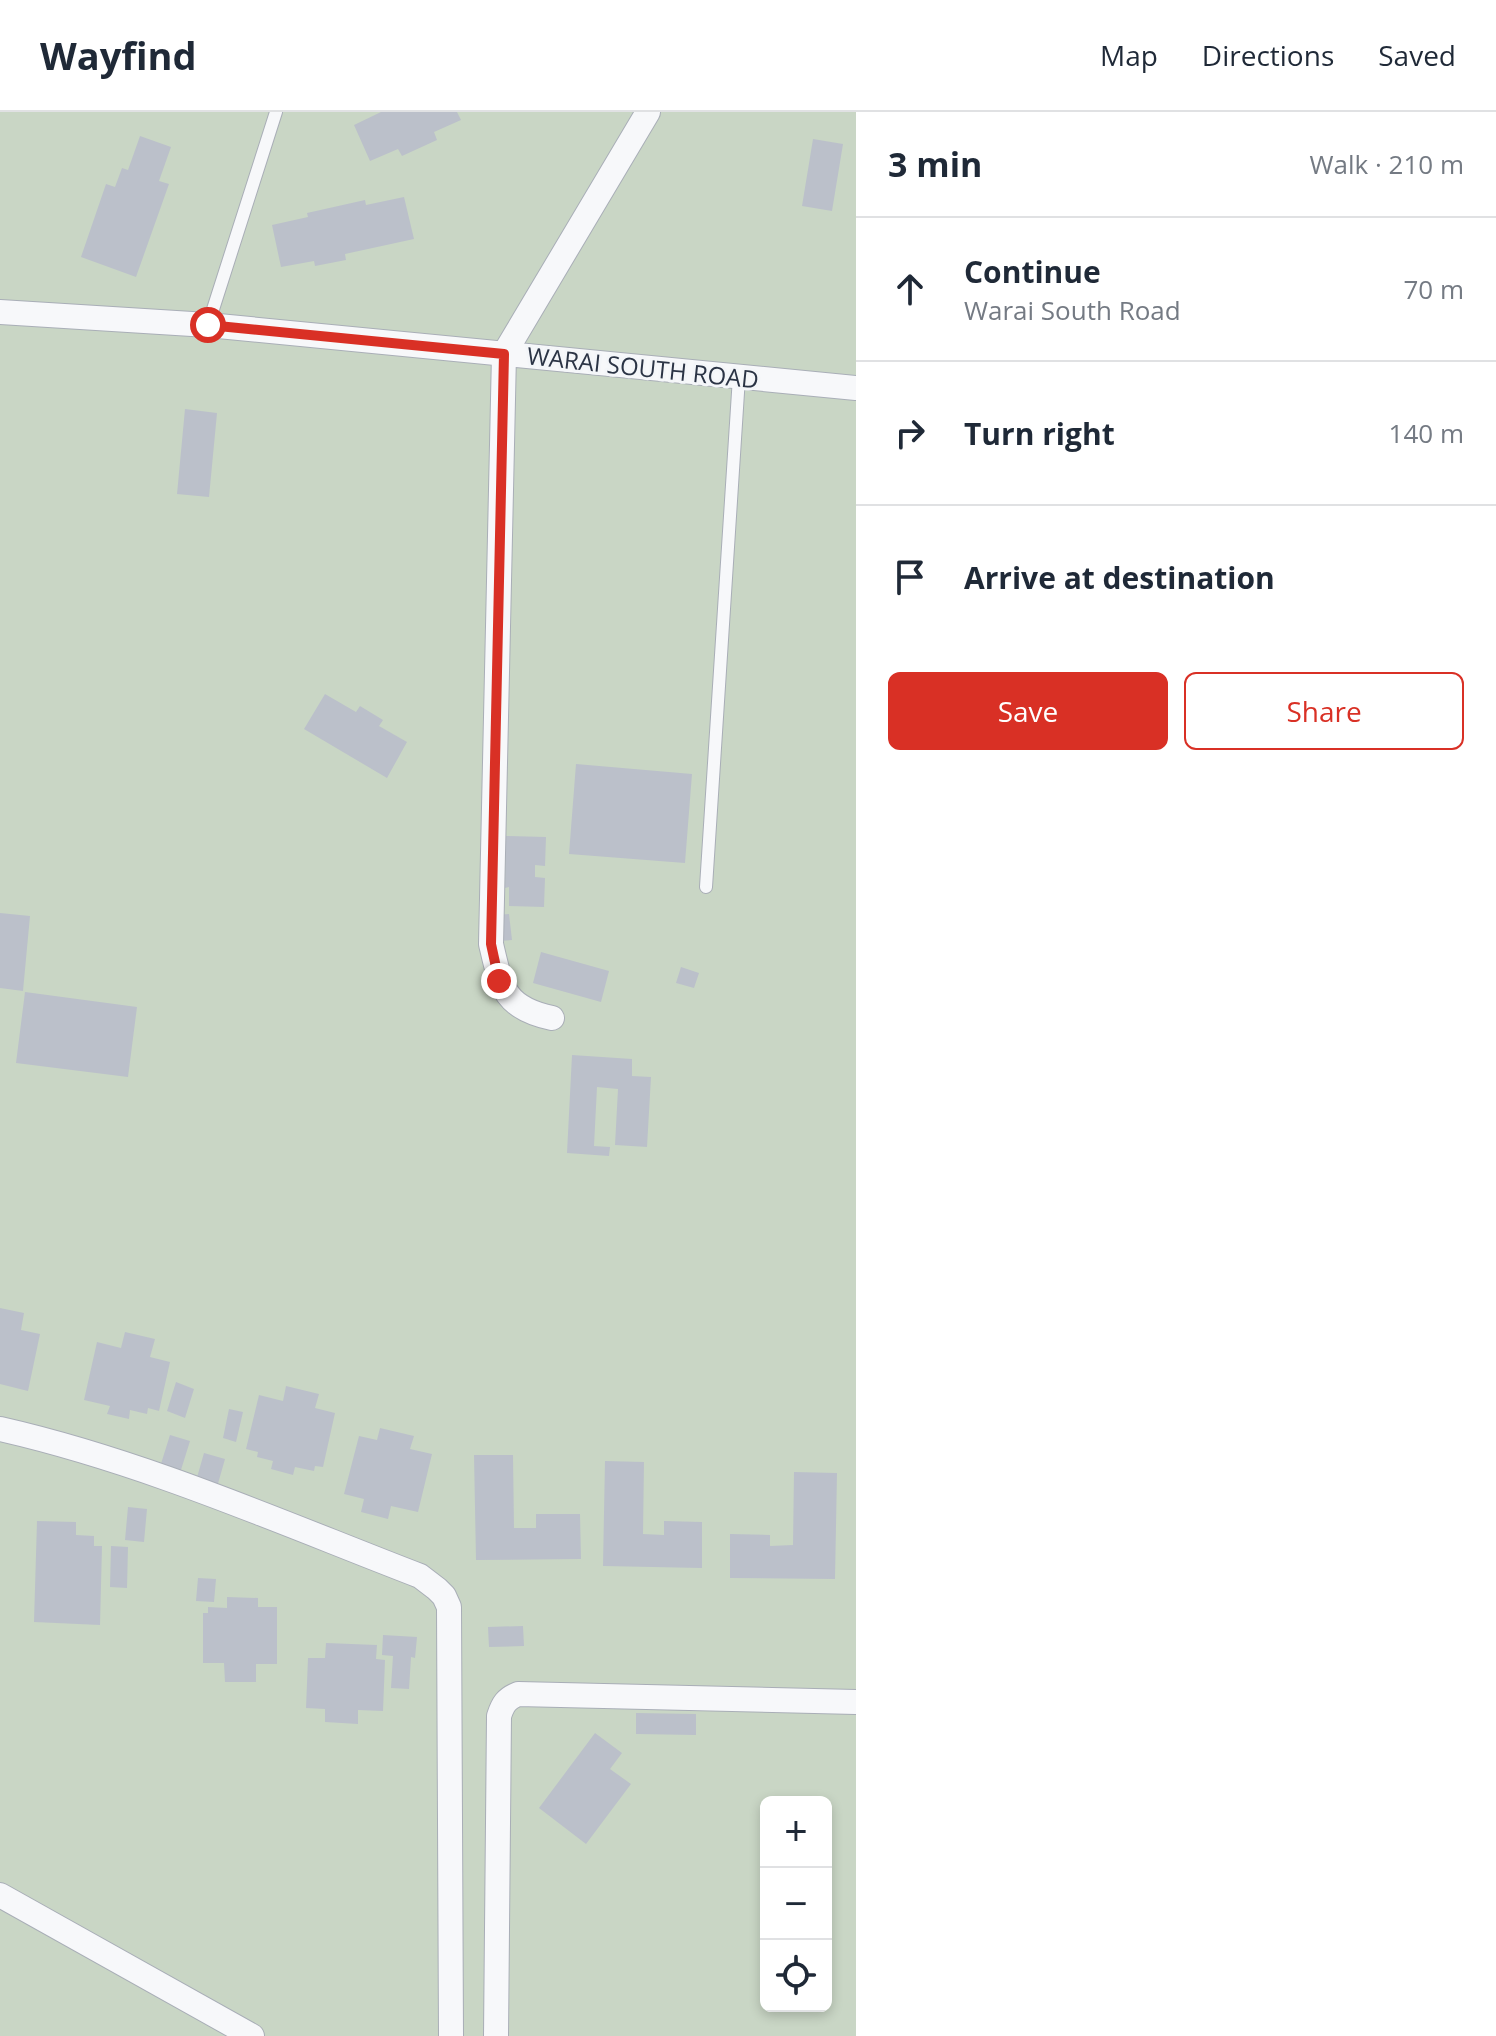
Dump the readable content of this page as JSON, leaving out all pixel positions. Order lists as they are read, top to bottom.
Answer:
{
  "streets": {
    "street": ["WARAI SOUTH ROAD"]
  },
  "page": {
    "header": "Wayfind",
    "nav": ["Map", "Directions", "Saved"],
    "heading": ["3 min", "Walk · 210 m"],
    "list": [
      ["Continue", "Warai South Road", "70 m"],
      ["Turn right", "140 m"],
      "Arrive at destination"
    ],
    "buttons": ["Save", "Share"],
    "map_buttons": ["+", "−"]
  }
}
